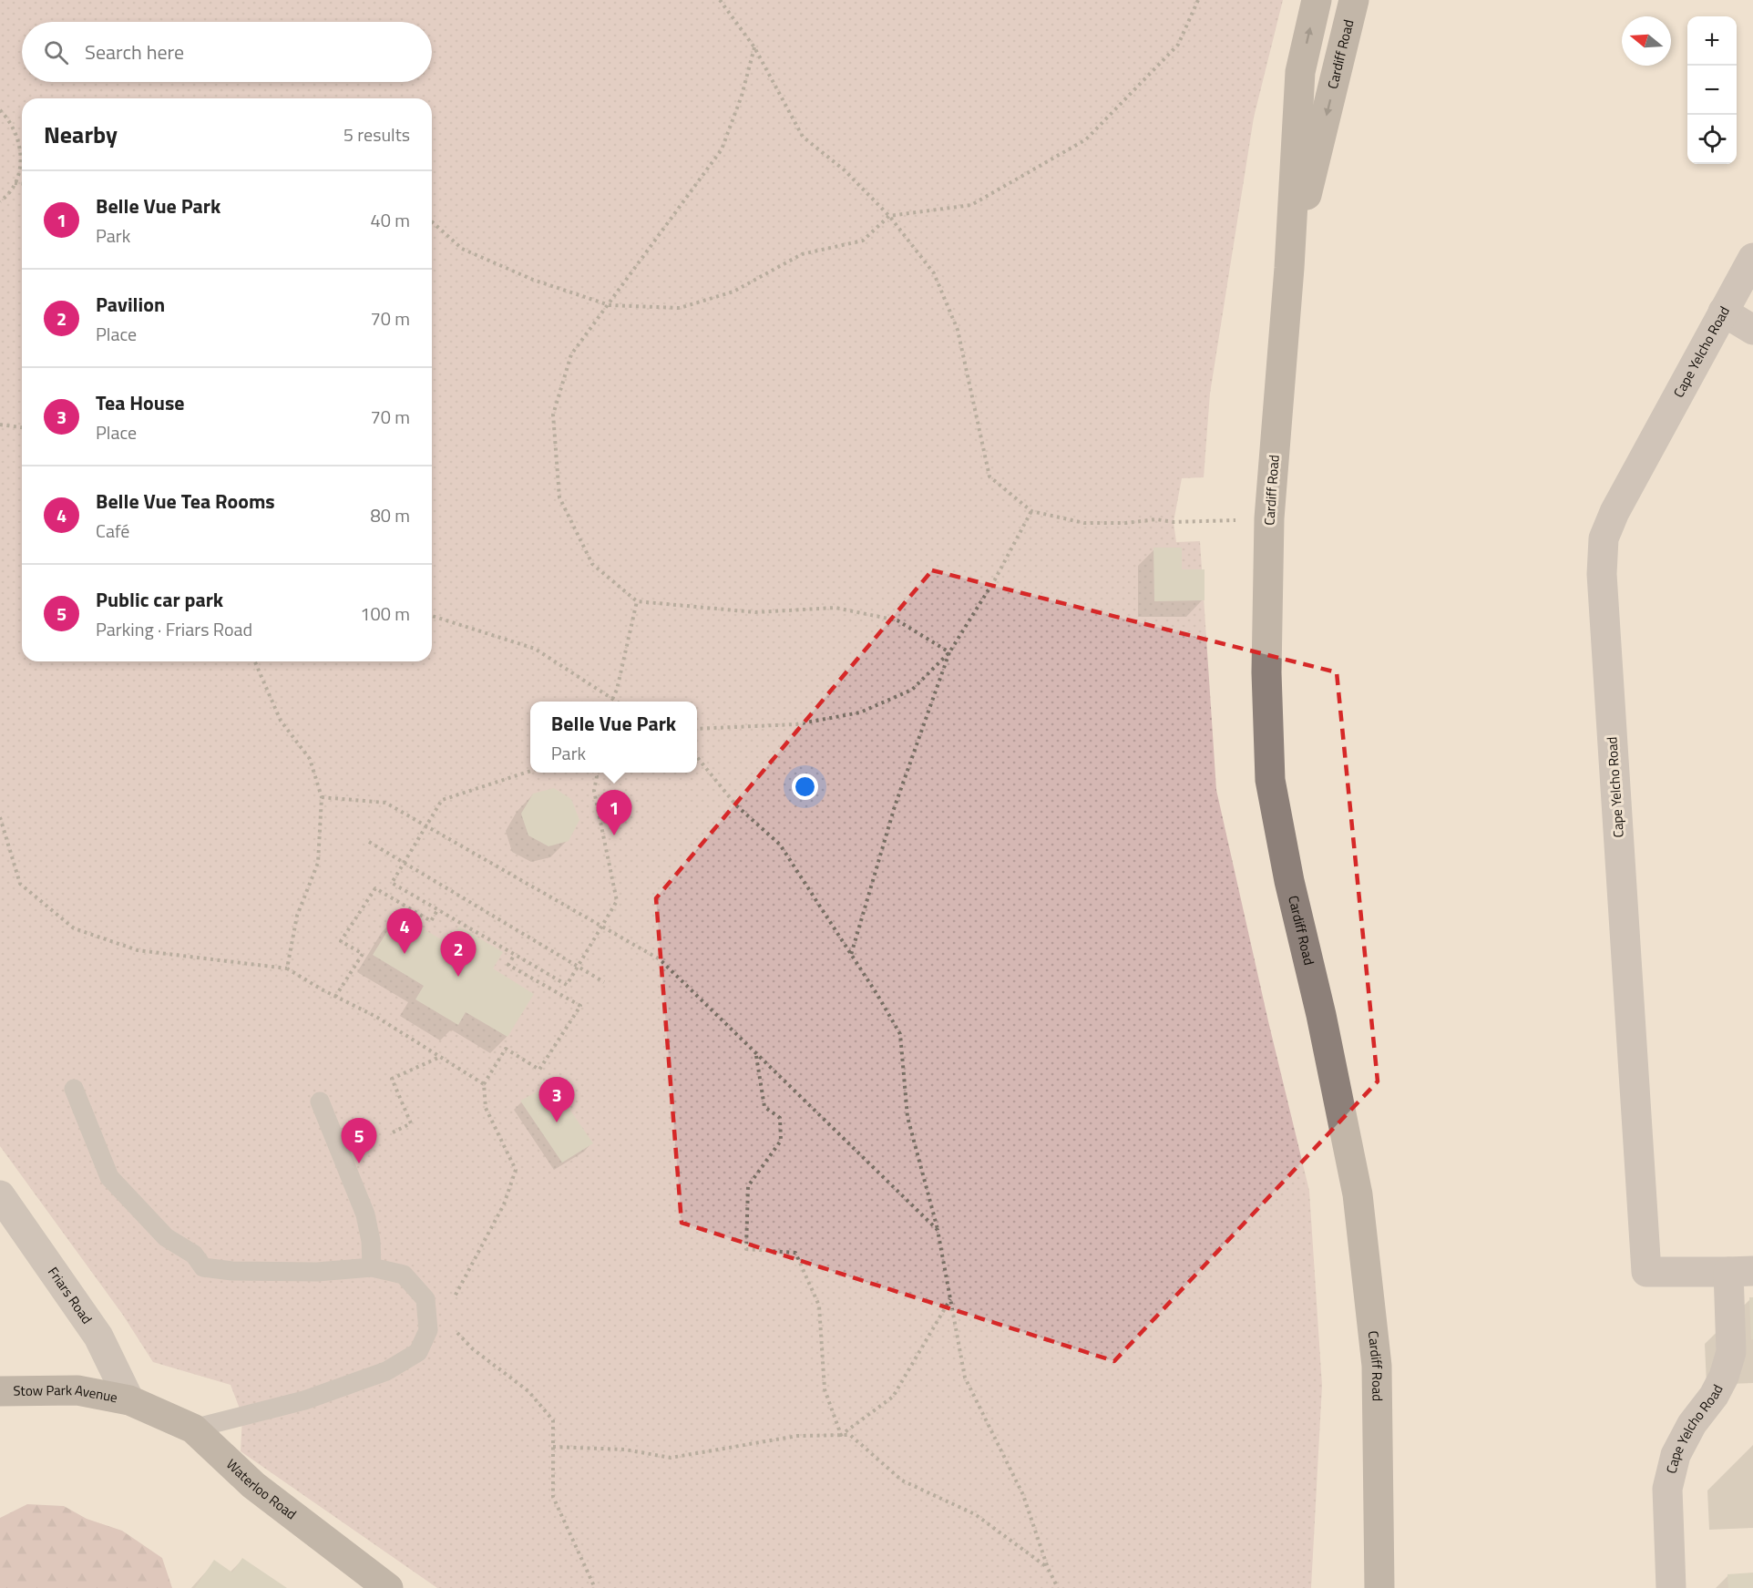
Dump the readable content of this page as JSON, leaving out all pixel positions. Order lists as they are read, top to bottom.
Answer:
{
  "streets": {
    "main road": ["Cardiff Road", "Stow Park Avenue", "Waterloo Road"],
    "street": ["Cape Yelcho Road", "Friars Road"]
  },
  "crossings": [
    ["Friars Road", "Stow Park Avenue"],
    ["Friars Road", "Waterloo Road"],
    ["Stow Park Avenue", "Waterloo Road"]
  ],
  "north": "left",
  "page": {
    "map_buttons": ["+", "−"],
    "search": "Search here",
    "heading": ["Nearby", "5 results"],
    "list": [
      {
        "mark": "1",
        "name": "Belle Vue Park",
        "note": "Park",
        "value": "40 m"
      },
      {
        "mark": "2",
        "name": "Pavilion",
        "note": "Place",
        "value": "70 m"
      },
      {
        "mark": "3",
        "name": "Tea House",
        "note": "Place",
        "value": "70 m"
      },
      {
        "mark": "4",
        "name": "Belle Vue Tea Rooms",
        "note": "Café",
        "value": "80 m"
      },
      {
        "mark": "5",
        "name": "Public car park",
        "note": "Parking · Friars Road",
        "value": "100 m"
      }
    ],
    "popup": ["Belle Vue Park", "Park"],
    "pins": [
      "1",
      "4",
      "2",
      "3",
      "5"
    ]
  }
}
